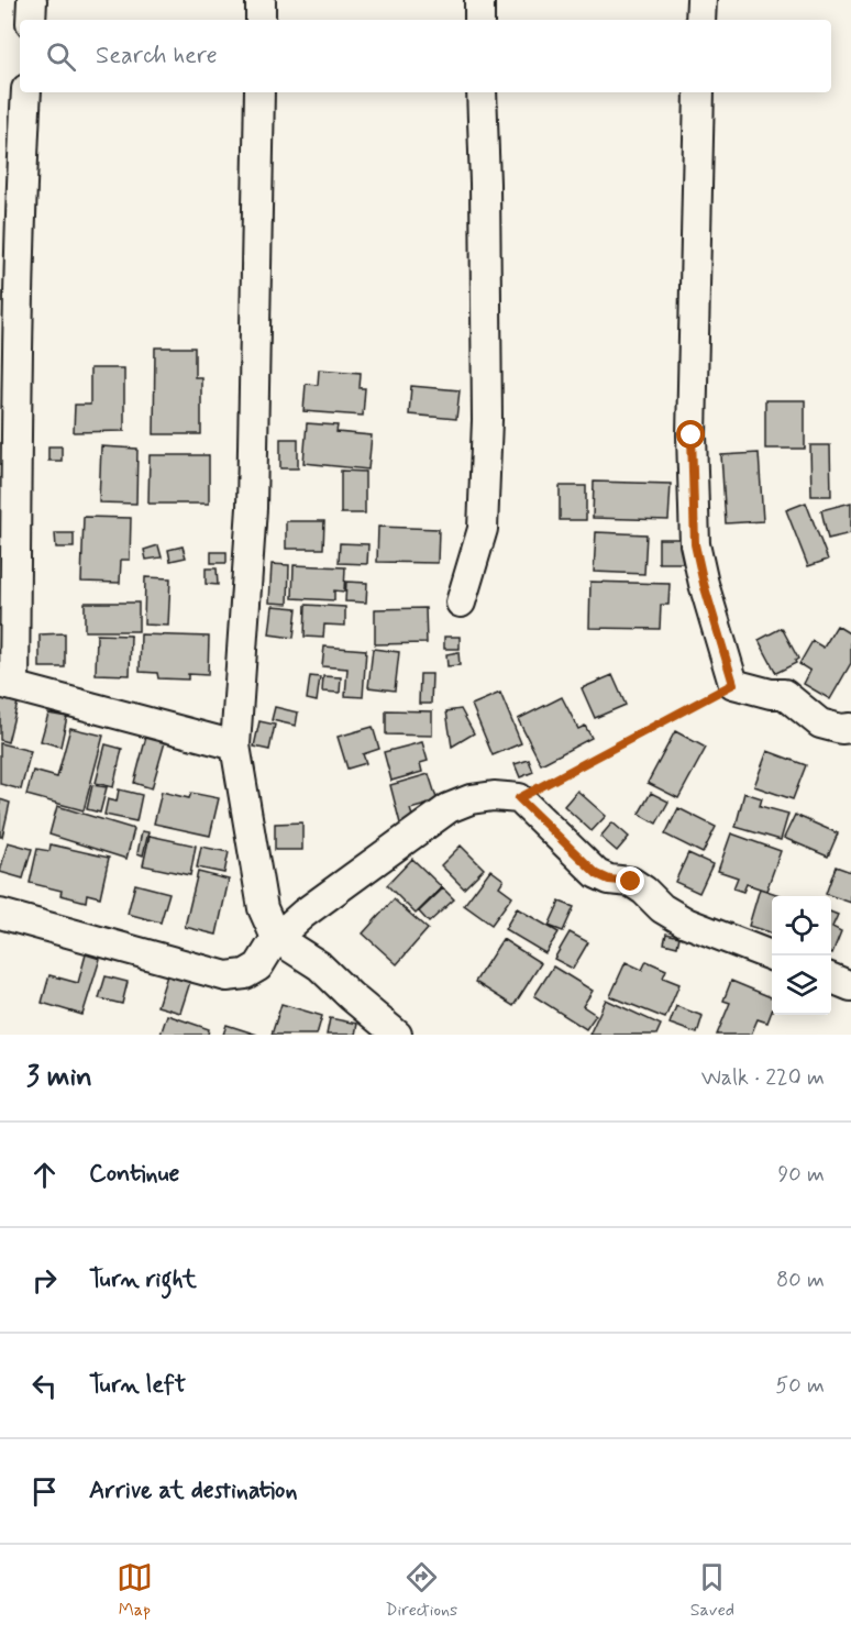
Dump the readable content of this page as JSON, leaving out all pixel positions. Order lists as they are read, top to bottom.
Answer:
{
  "page": {
    "search": "Search here",
    "heading": ["3 min", "Walk · 220 m"],
    "list": [
      ["Continue", "90 m"],
      ["Turn right", "80 m"],
      ["Turn left", "50 m"],
      "Arrive at destination"
    ],
    "nav": ["Map", "Directions", "Saved"]
  }
}
